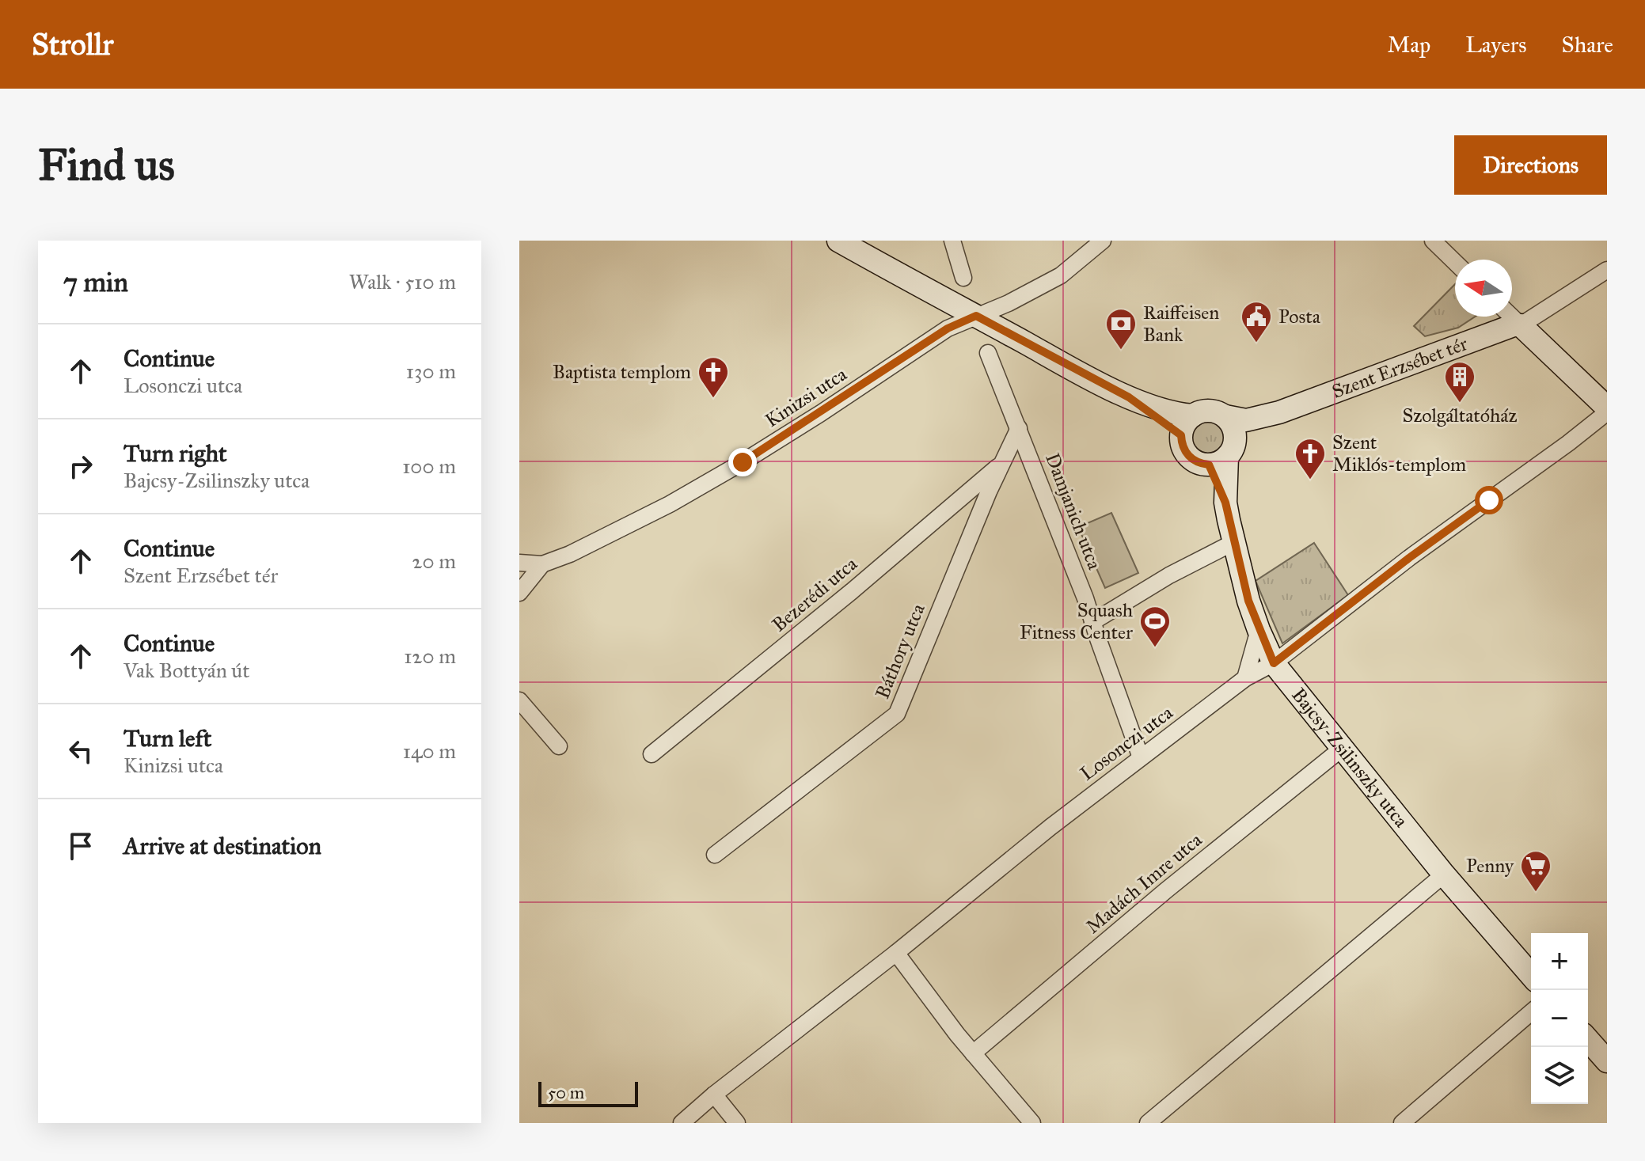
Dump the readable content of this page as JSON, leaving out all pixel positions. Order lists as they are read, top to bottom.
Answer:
{
  "streets": {
    "street": [
      "Szent Erzsébet tér",
      "Kinizsi utca",
      "Damjanich utca",
      "Bezerédi utca",
      "Báthory utca",
      "Losonczi utca",
      "Bajcsy-Zsilinszky utca",
      "Madách Imre utca"
    ]
  },
  "crossings": [
    ["Szent Erzsébet tér", "Bajcsy-Zsilinszky utca"],
    ["Damjanich utca", "Báthory utca"],
    ["Damjanich utca", "Losonczi utca"],
    ["Bezerédi utca", "Báthory utca"],
    ["Losonczi utca", "Bajcsy-Zsilinszky utca"],
    ["Bajcsy-Zsilinszky utca", "Madách Imre utca"]
  ],
  "places": {
    "public building": ["Posta"],
    "bank": ["Raiffeisen Bank"],
    "church": ["Baptista templom", "Szent Miklós-templom"],
    "building": ["Szolgáltatóház"],
    "sports": ["Squash Fitness Center"],
    "supermarket": ["Penny"]
  },
  "scale_bar": "50 m",
  "north": "left",
  "page": {
    "header": "Strollr",
    "nav": ["Map", "Layers", "Share"],
    "buttons": "Directions",
    "title": "Find us",
    "heading": ["7 min", "Walk · 510 m"],
    "list": [
      ["Continue", "Losonczi utca", "130 m"],
      ["Turn right", "Bajcsy-Zsilinszky utca", "100 m"],
      ["Continue", "Szent Erzsébet tér", "20 m"],
      ["Continue", "Vak Bottyán út", "120 m"],
      ["Turn left", "Kinizsi utca", "140 m"],
      "Arrive at destination"
    ],
    "map_buttons": ["+", "−"],
    "scale": "50 m"
  }
}
